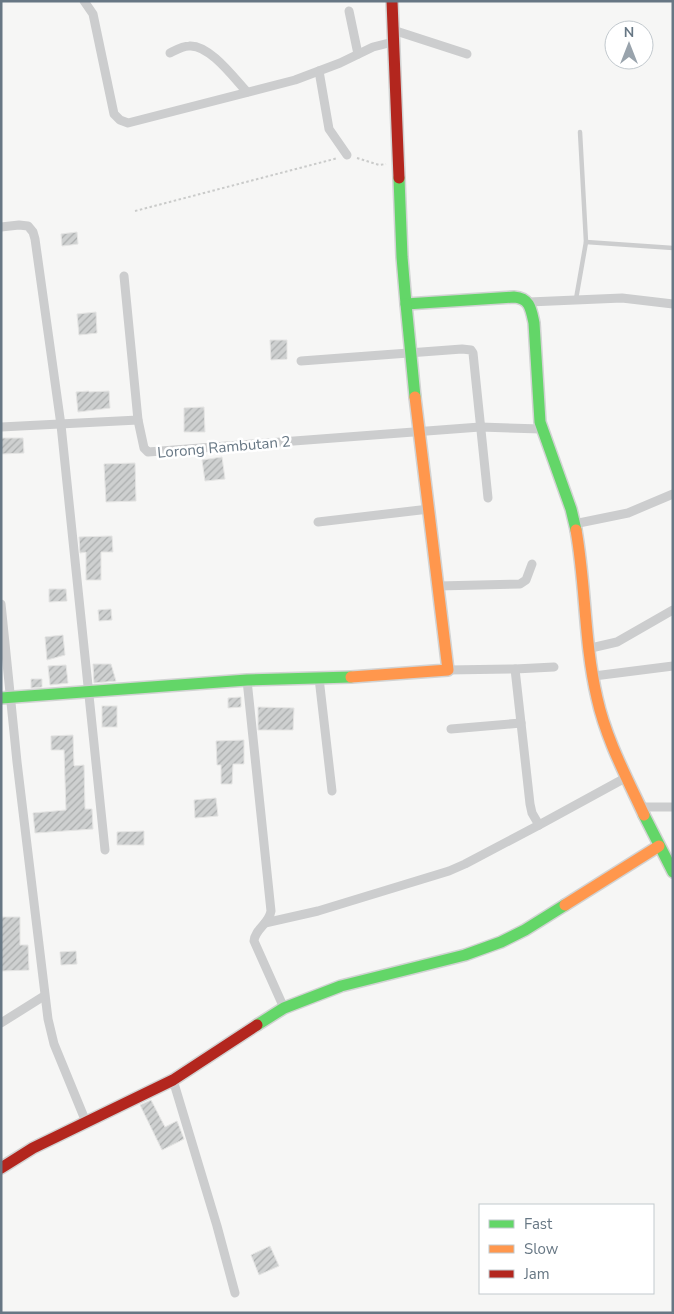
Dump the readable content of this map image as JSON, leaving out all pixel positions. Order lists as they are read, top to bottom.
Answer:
{
  "streets": {
    "street": ["Lorong Rambutan 2"]
  },
  "legend": ["Fast", "Slow", "Jam"],
  "north": "top"
}
